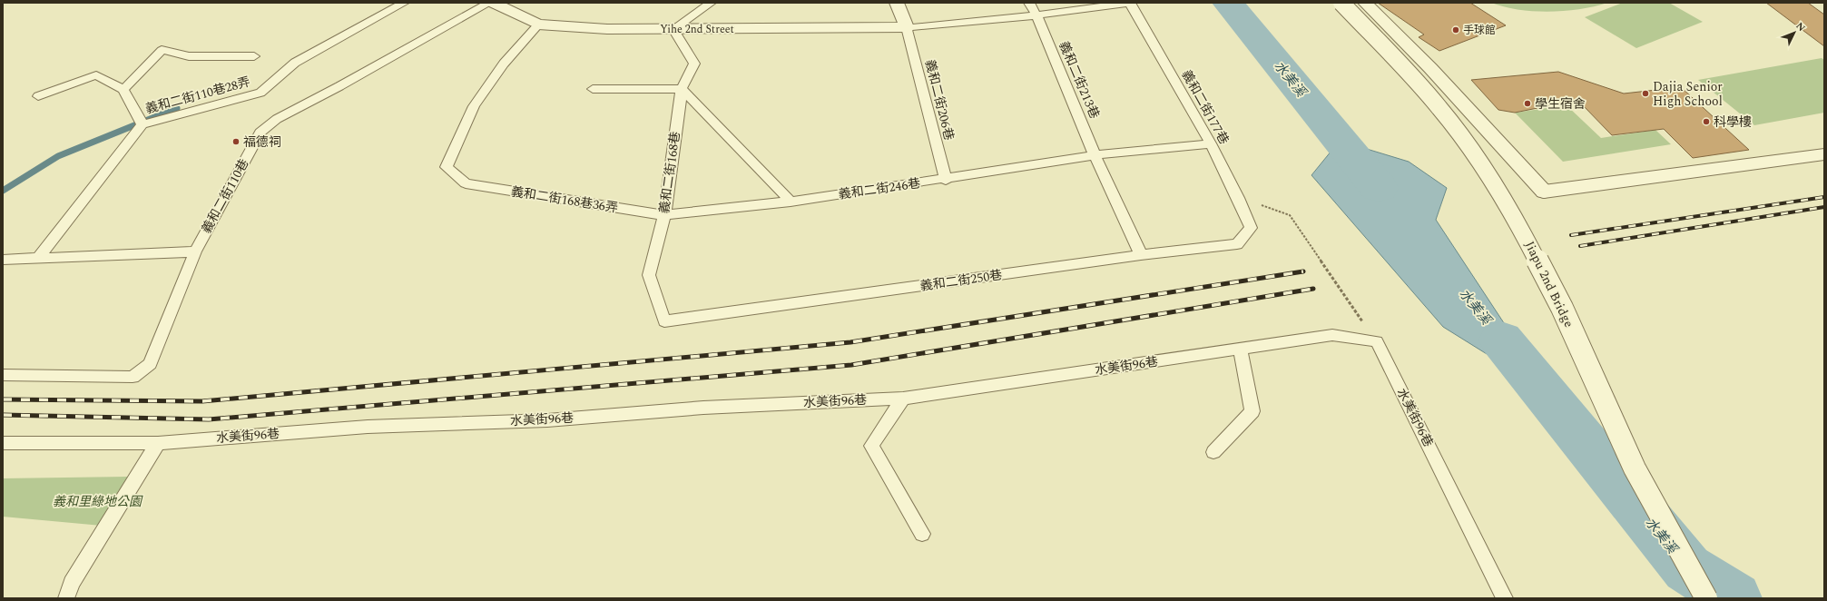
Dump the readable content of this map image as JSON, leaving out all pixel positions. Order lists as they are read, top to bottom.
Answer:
{
  "streets": {
    "street": ["Yihe 2nd Street", "Jiapu 2nd Bridge"],
    "lane": [
      "義和二街213巷",
      "義和二街110巷28弄",
      "義和二街206巷",
      "義和二街177巷",
      "義和二街168巷",
      "義和二街246巷",
      "義和二街110巷",
      "義和二街168巷36弄",
      "義和二街250巷",
      "水美街96巷"
    ]
  },
  "crossings": [
    ["Yihe 2nd Street", "義和二街206巷"],
    ["Yihe 2nd Street", "義和二街168巷"],
    ["Yihe 2nd Street", "義和二街168巷36弄"],
    ["義和二街213巷", "義和二街246巷"],
    ["義和二街213巷", "義和二街250巷"],
    ["義和二街206巷", "義和二街246巷"],
    ["義和二街177巷", "義和二街250巷"],
    ["義和二街168巷", "義和二街246巷"],
    ["義和二街168巷", "義和二街168巷36弄"],
    ["義和二街168巷", "義和二街250巷"],
    ["義和二街246巷", "義和二街168巷36弄"]
  ],
  "water": ["水美溪"],
  "parks": ["義和里綠地公園"],
  "places": [
    "手球館",
    "Dajia Senior High School",
    "學生宿舍",
    "科學樓",
    "福德祠"
  ],
  "north": "top right"
}
